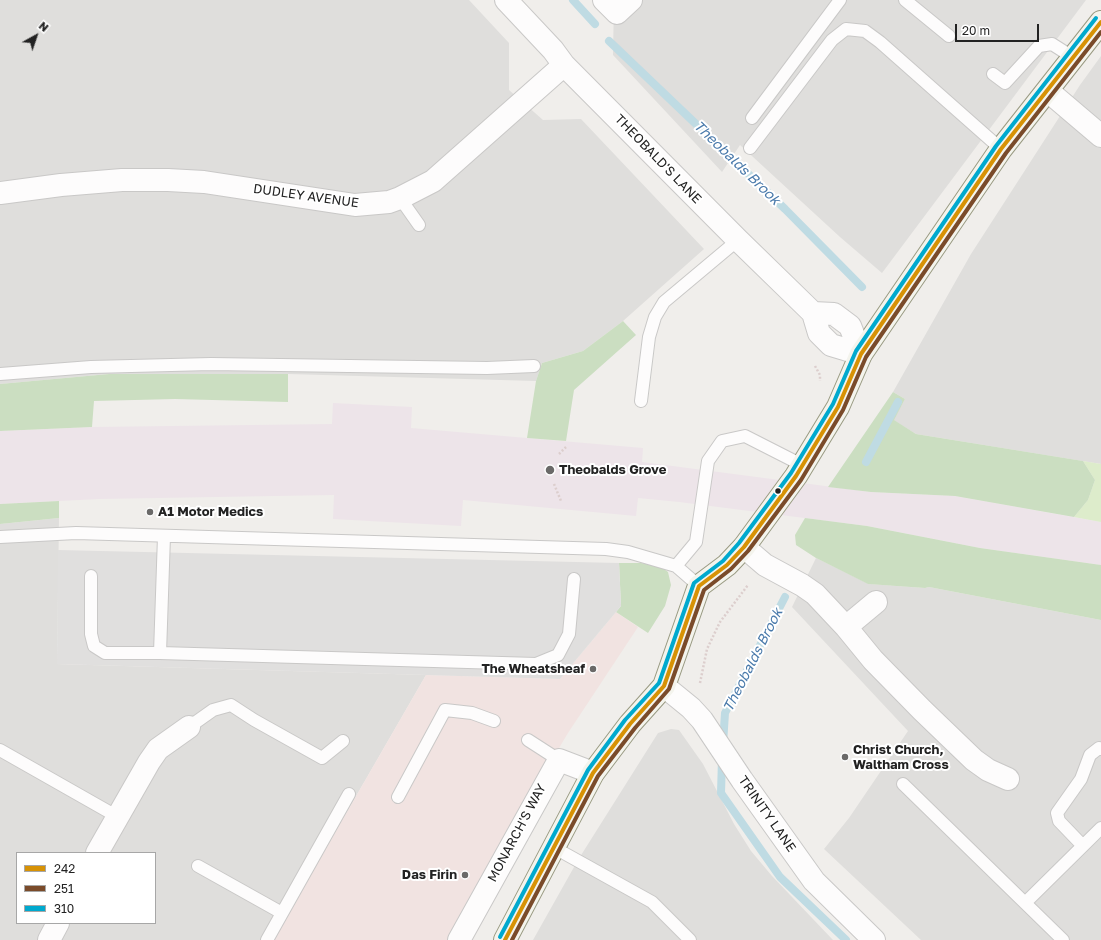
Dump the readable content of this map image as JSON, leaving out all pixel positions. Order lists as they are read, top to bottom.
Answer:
{
  "streets": {
    "street": [
      "THEOBALD'S LANE",
      "DUDLEY AVENUE",
      "TRINITY LANE",
      "MONARCH'S WAY"
    ]
  },
  "crossings": [
    ["THEOBALD'S LANE", "DUDLEY AVENUE"]
  ],
  "water": ["Theobalds Brook"],
  "places": [
    "Theobalds Grove",
    "A1 Motor Medics",
    "The Wheatsheaf",
    "Christ Church, Waltham Cross",
    "Das Firin"
  ],
  "lines": ["transit line 310", "transit line 242", "transit line 251"],
  "legend": ["242", "251", "310"],
  "scale_bar": "20 m",
  "north": "top right"
}
